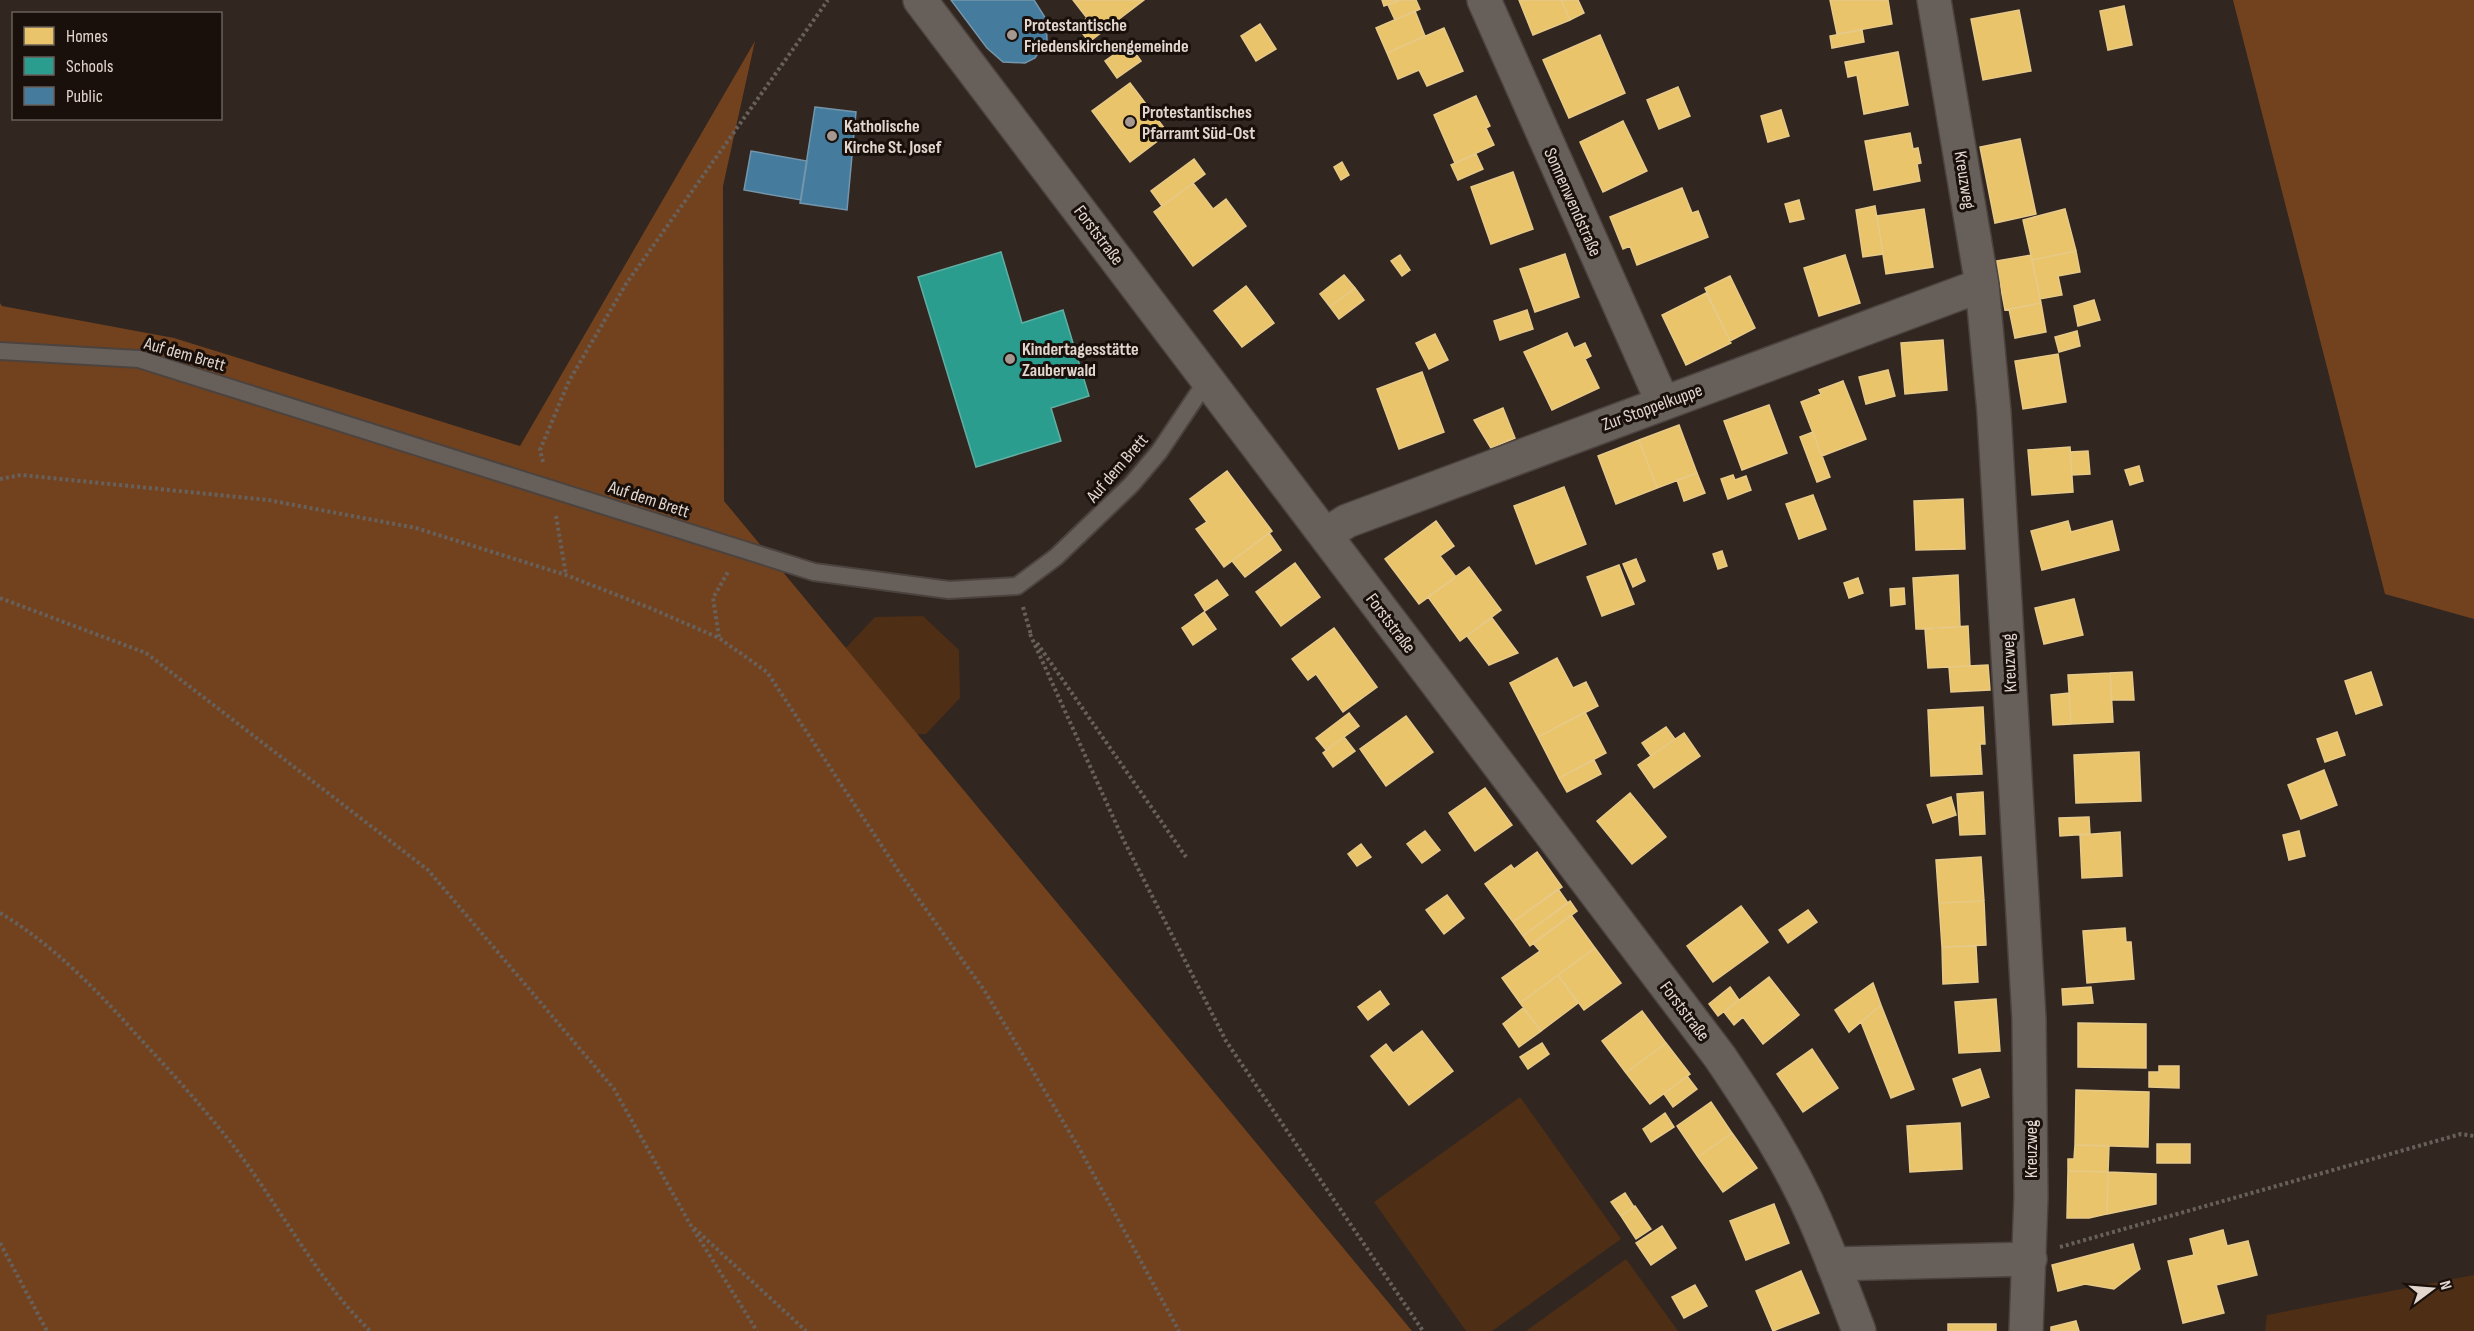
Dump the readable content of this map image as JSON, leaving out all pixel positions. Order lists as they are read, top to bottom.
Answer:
{
  "streets": {
    "street": [
      "Kreuzweg",
      "Sonnenwendstraße",
      "Forststraße",
      "Zur Stoppelkuppe"
    ],
    "lane": ["Auf dem Brett"]
  },
  "crossings": [
    ["Kreuzweg", "Zur Stoppelkuppe"],
    ["Sonnenwendstraße", "Zur Stoppelkuppe"],
    ["Forststraße", "Auf dem Brett"],
    ["Forststraße", "Zur Stoppelkuppe"]
  ],
  "places": [
    "Protestantische Friedenskirchengemeinde",
    "Protestantisches Pfarramt Süd-Ost",
    "Katholische Kirche St. Josef",
    "Kindertagesstätte Zauberwald"
  ],
  "legend": ["Homes", "Schools", "Public"],
  "north": "right"
}
